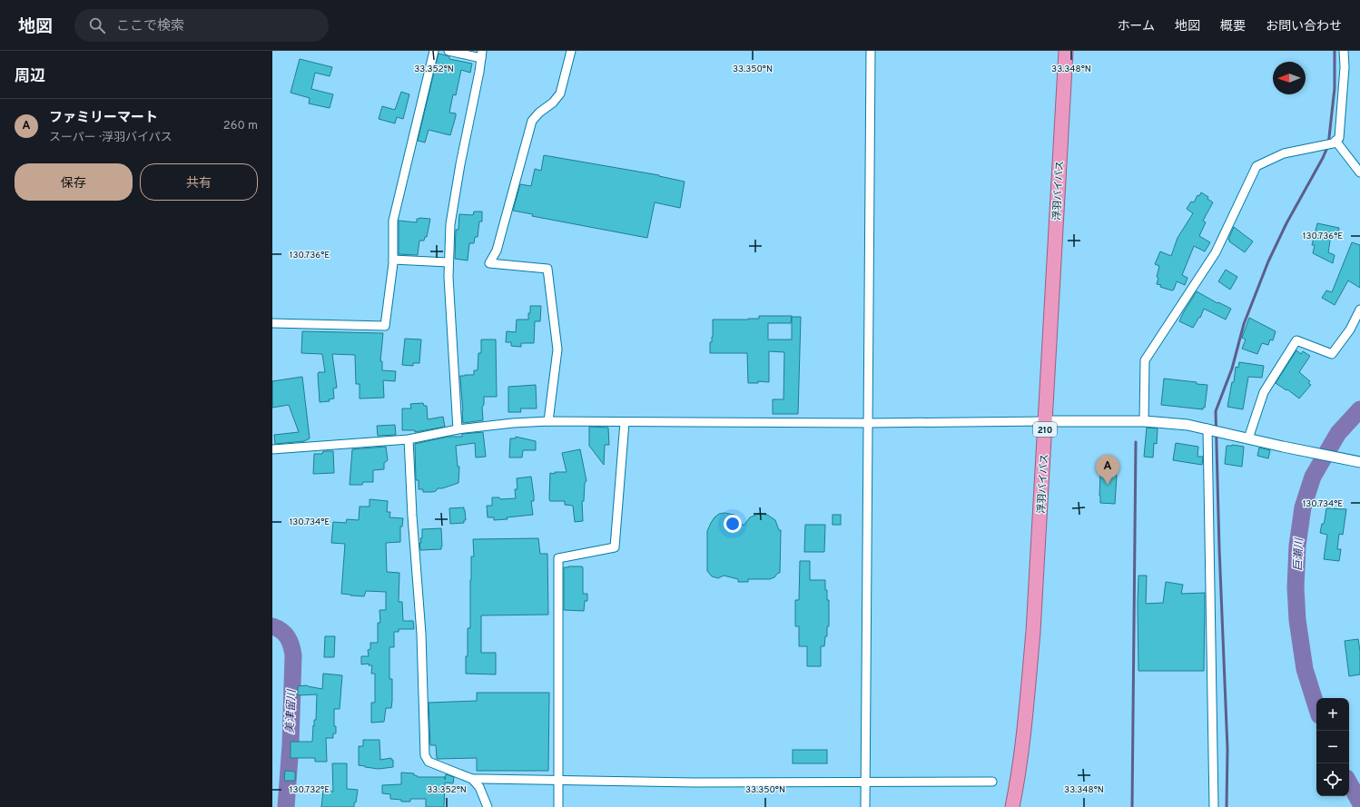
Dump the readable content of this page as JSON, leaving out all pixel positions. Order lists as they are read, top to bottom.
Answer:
{
  "streets": {
    "highway": ["浮羽バイパス", "210"]
  },
  "water": ["巨瀬川", "美津留川"],
  "north": "left",
  "page": {
    "header": "地図",
    "search": "ここで検索",
    "nav": [
      "ホーム",
      "地図",
      "概要",
      "お問い合わせ"
    ],
    "heading": "周辺",
    "list": [
      {
        "mark": "A",
        "name": "ファミリーマート",
        "note": "スーパー · 浮羽バイパス",
        "value": "260 m"
      }
    ],
    "buttons": ["保存", "共有"],
    "pins": "A",
    "map_buttons": ["+", "−"]
  },
  "coordinates": [
    "33.352°N",
    "33.350°N",
    "33.348°N",
    "130.736°E",
    "130.734°E",
    "130.732°E"
  ]
}
